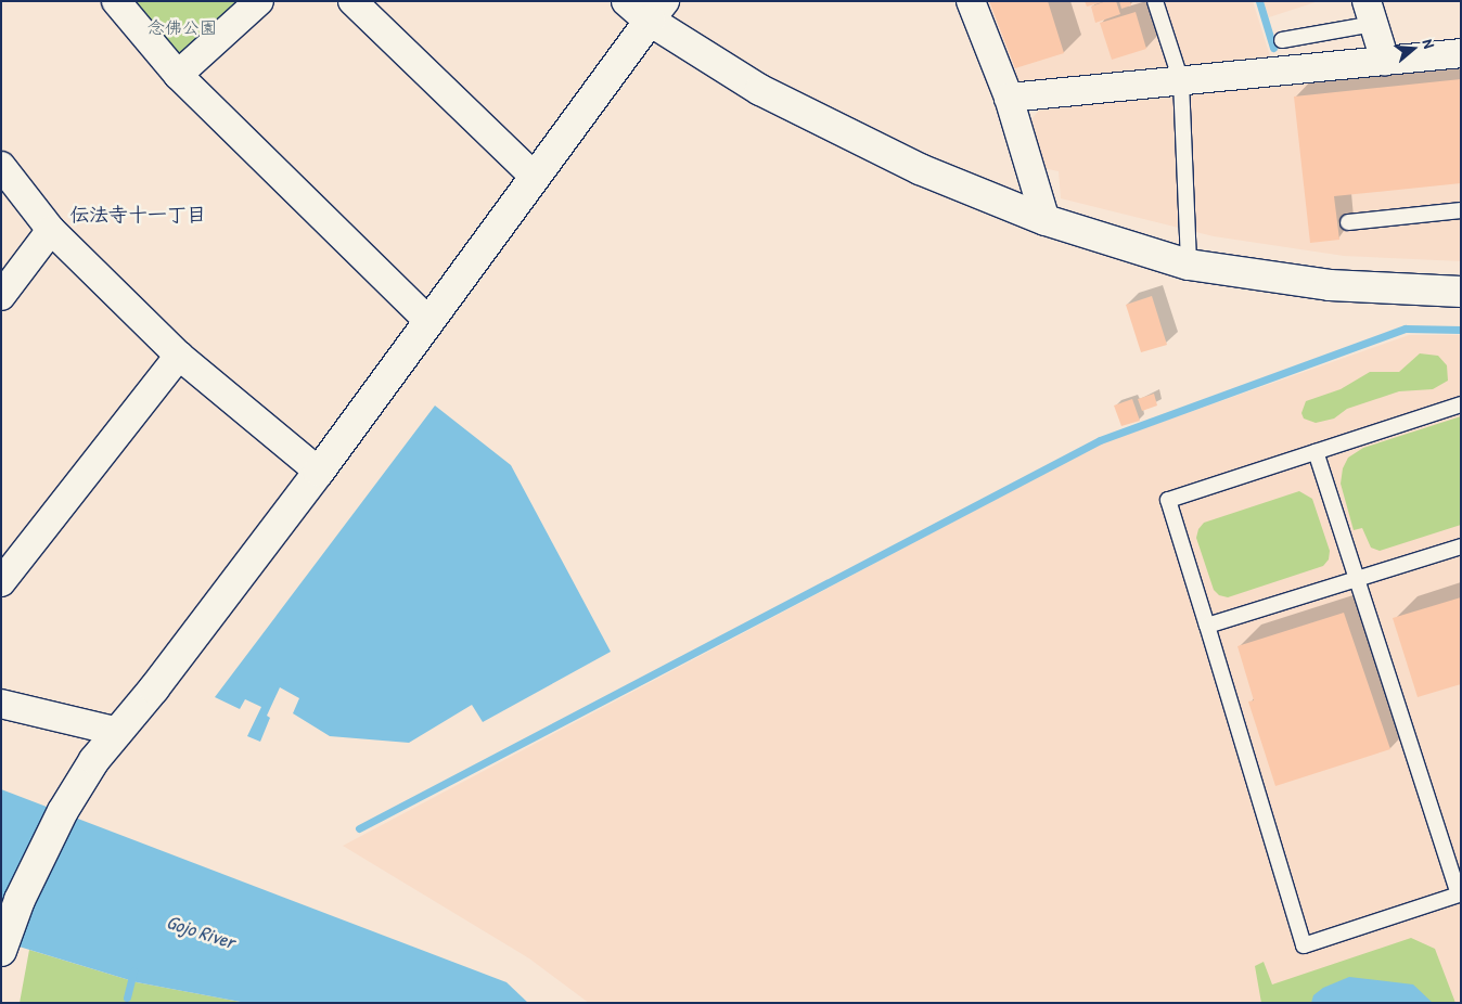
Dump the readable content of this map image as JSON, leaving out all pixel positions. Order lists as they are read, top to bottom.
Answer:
{
  "districts": ["伝法寺十一丁目"],
  "water": ["Gojo River"],
  "parks": ["念佛公園"],
  "north": "right"
}
